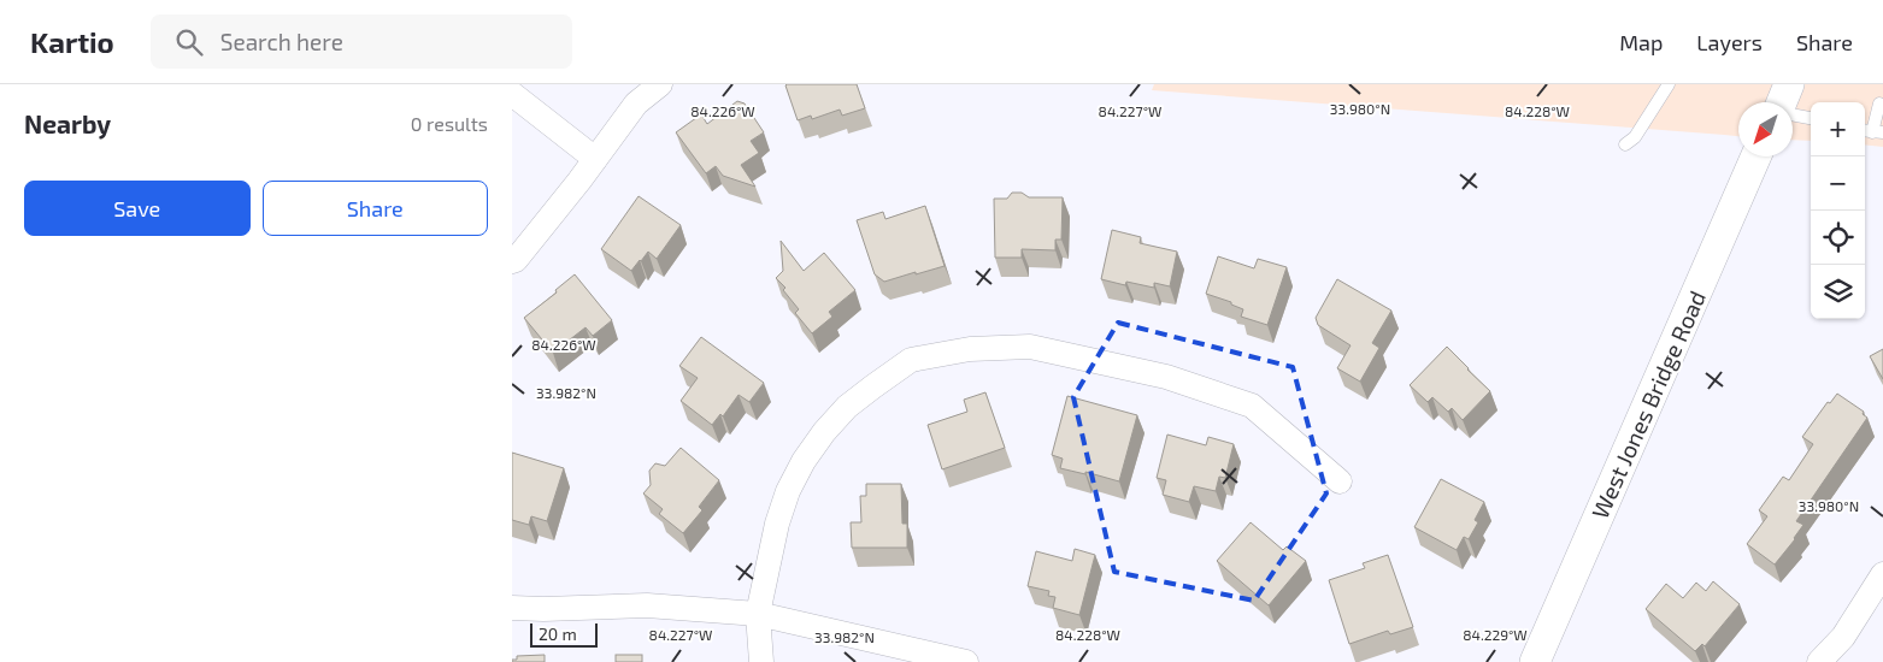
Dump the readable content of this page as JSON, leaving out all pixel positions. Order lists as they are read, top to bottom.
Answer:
{
  "streets": {
    "street": ["West Jones Bridge Road"]
  },
  "scale_bar": "20 m",
  "north": "bottom left",
  "page": {
    "header": "Kartio",
    "search": "Search here",
    "nav": ["Map", "Layers", "Share"],
    "heading": ["Nearby", "0 results"],
    "map_buttons": ["+", "−"],
    "buttons": ["Save", "Share"],
    "scale": "20 m"
  },
  "coordinates": [
    "33.980°N",
    "84.226°W",
    "84.227°W",
    "84.228°W",
    "33.982°N",
    "84.229°W"
  ]
}
